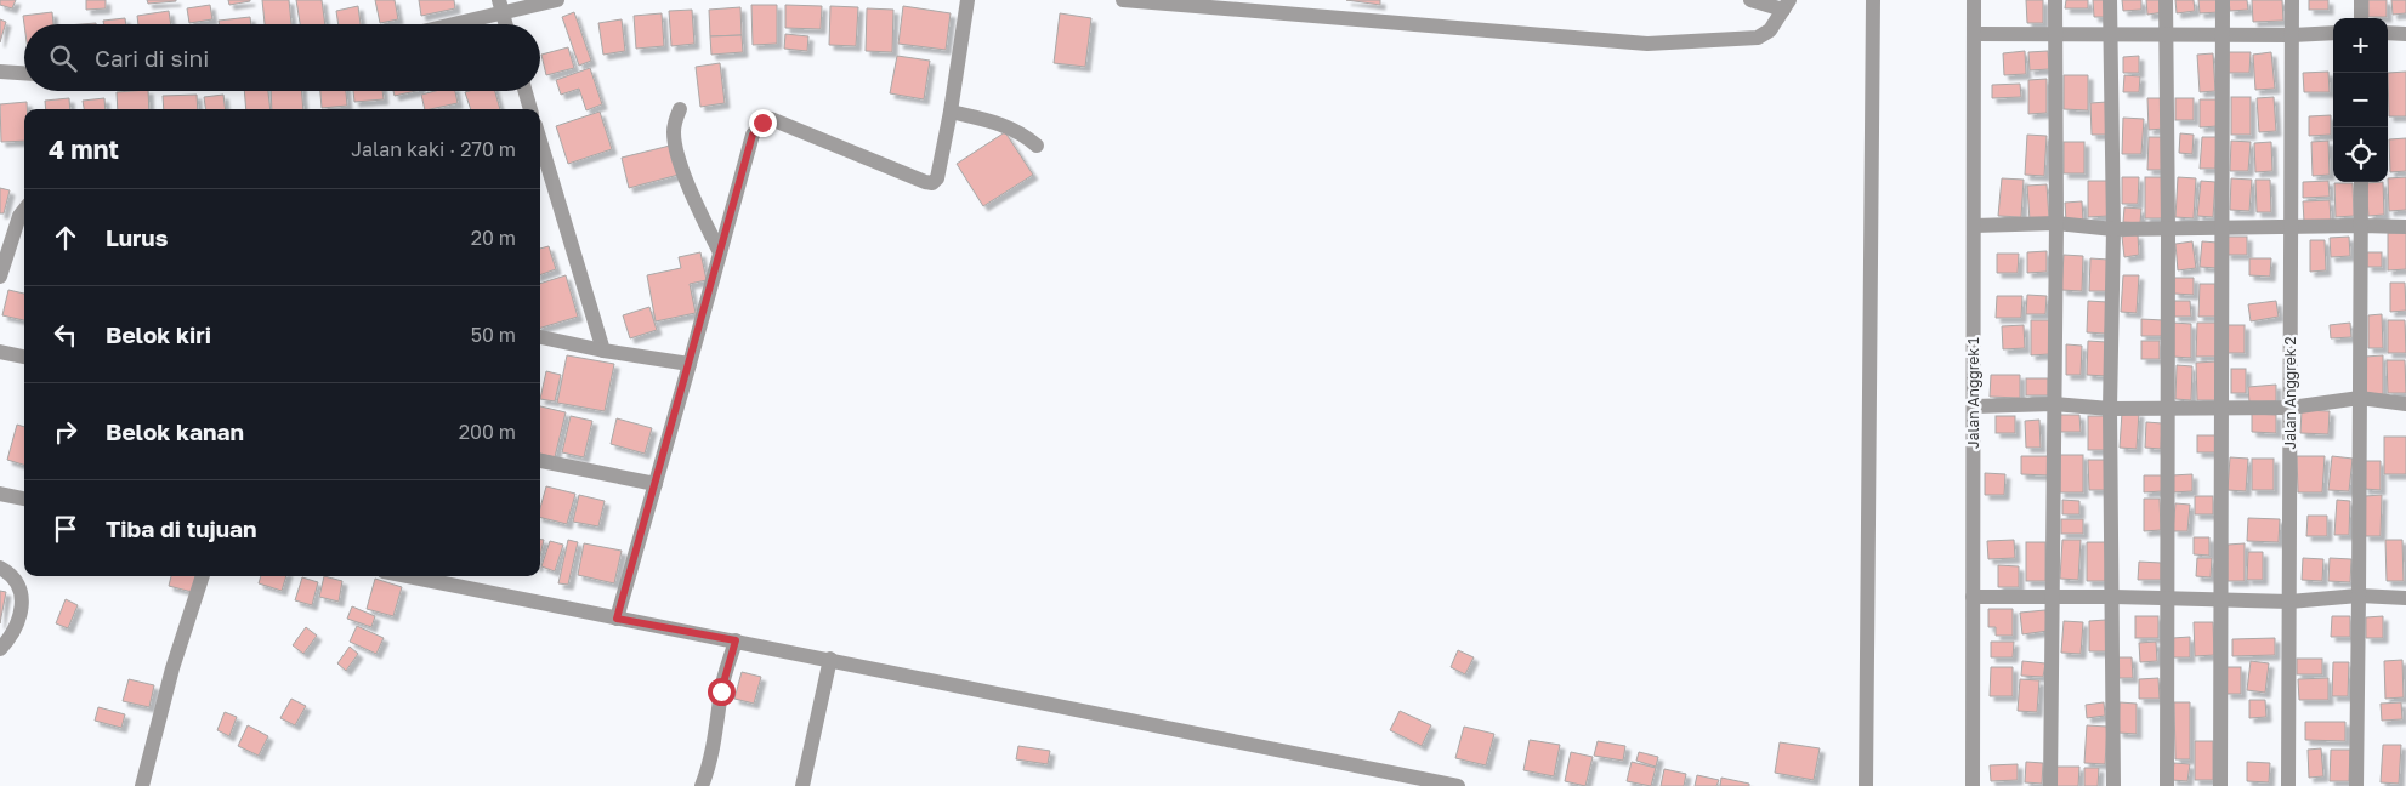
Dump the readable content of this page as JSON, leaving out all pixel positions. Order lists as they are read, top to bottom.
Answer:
{
  "streets": {
    "street": ["Jalan Anggrek 1", "Jalan Anggrek 2"]
  },
  "page": {
    "map_buttons": ["+", "−"],
    "search": "Cari di sini",
    "heading": ["4 mnt", "Jalan kaki · 270 m"],
    "list": [
      ["Lurus", "20 m"],
      ["Belok kiri", "50 m"],
      ["Belok kanan", "200 m"],
      "Tiba di tujuan"
    ]
  }
}
